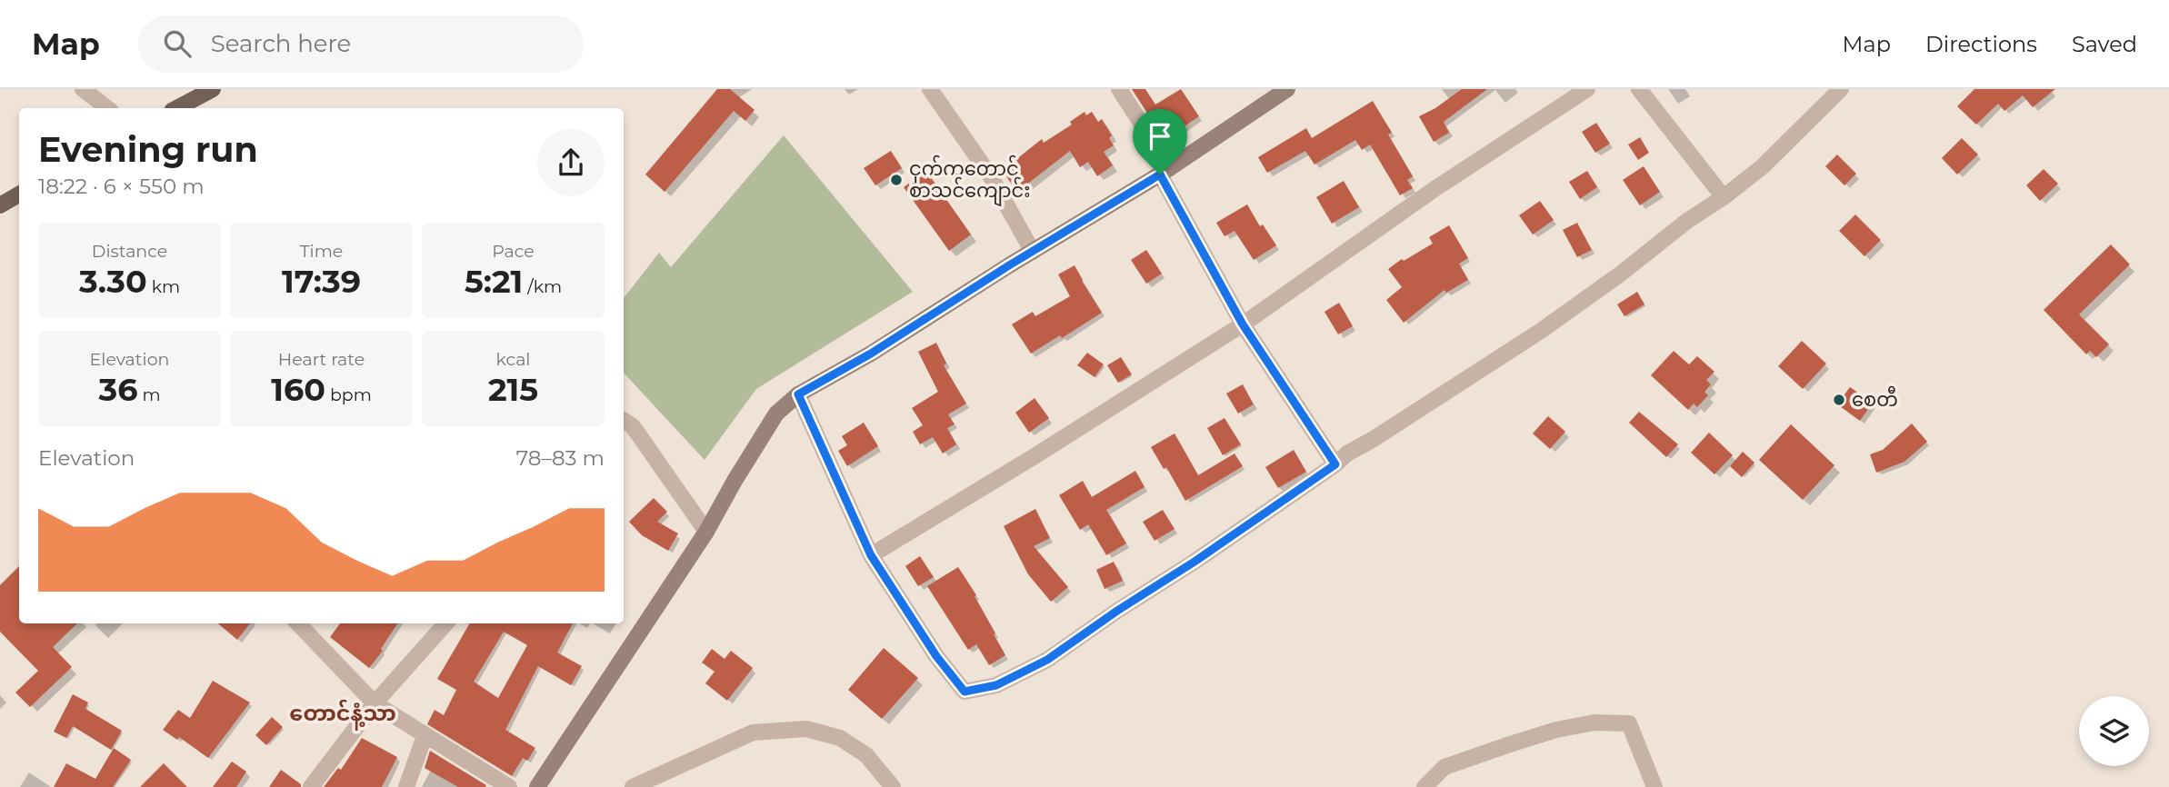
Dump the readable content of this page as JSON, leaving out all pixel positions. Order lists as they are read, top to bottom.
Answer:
{
  "districts": ["တောင်နံ့သာ"],
  "places": ["ငှက်ကတောင် စာသင်ကျောင်း", "စေတီ"],
  "page": {
    "header": "Map",
    "search": "Search here",
    "nav": ["Map", "Directions", "Saved"],
    "heading": ["Evening run", "18:22 · 6 × 550 m"],
    "stats": [
      ["Distance", "3.30 km"],
      ["Time", "17:39"],
      ["Pace", "5:21 /km"],
      ["Elevation", "36 m"],
      ["Heart rate", "160 bpm"],
      ["kcal", "215"]
    ],
    "chart": ["Elevation", "78–83 m"]
  }
}
